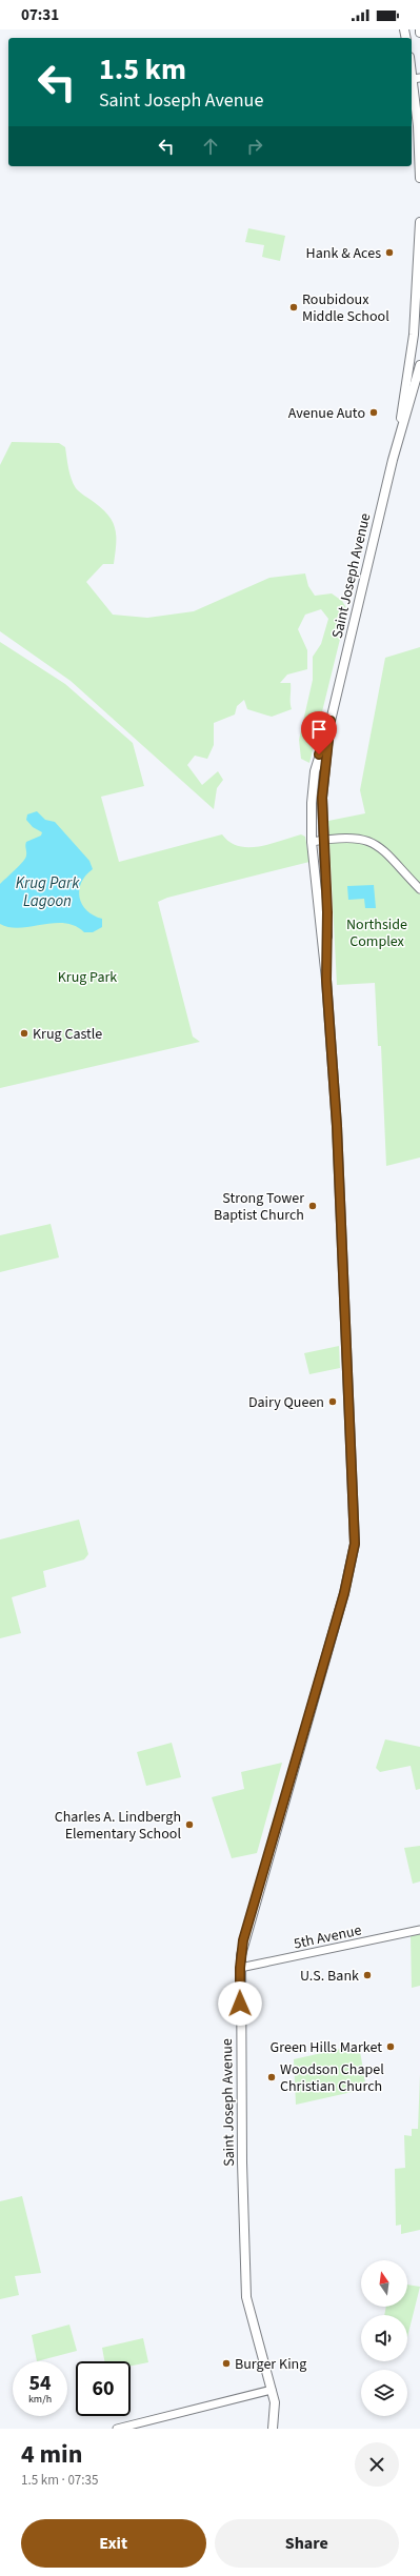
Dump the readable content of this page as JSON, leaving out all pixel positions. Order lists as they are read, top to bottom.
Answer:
{
  "streets": {
    "main road": ["Saint Joseph Avenue"],
    "street": ["5th Avenue"]
  },
  "crossings": [
    ["Saint Joseph Avenue", "5th Avenue"]
  ],
  "water": ["Krug Park Lagoon"],
  "parks": ["Northside Complex", "Krug Park"],
  "places": [
    "Hank & Aces",
    "Roubidoux Middle School",
    "Avenue Auto",
    "Krug Castle",
    "Strong Tower Baptist Church",
    "Dairy Queen",
    "Charles A. Lindbergh Elementary School",
    "U.S. Bank",
    "Green Hills Market",
    "Woodson Chapel Christian Church",
    "Burger King"
  ],
  "north": "top",
  "page": {
    "status": "07:31",
    "turn": ["1.5 km", "Saint Joseph Avenue"],
    "speed": "54 km/h",
    "limit": "60",
    "heading": ["4 min", "1.5 km · 07:35"],
    "buttons": ["Exit", "Share"]
  }
}
